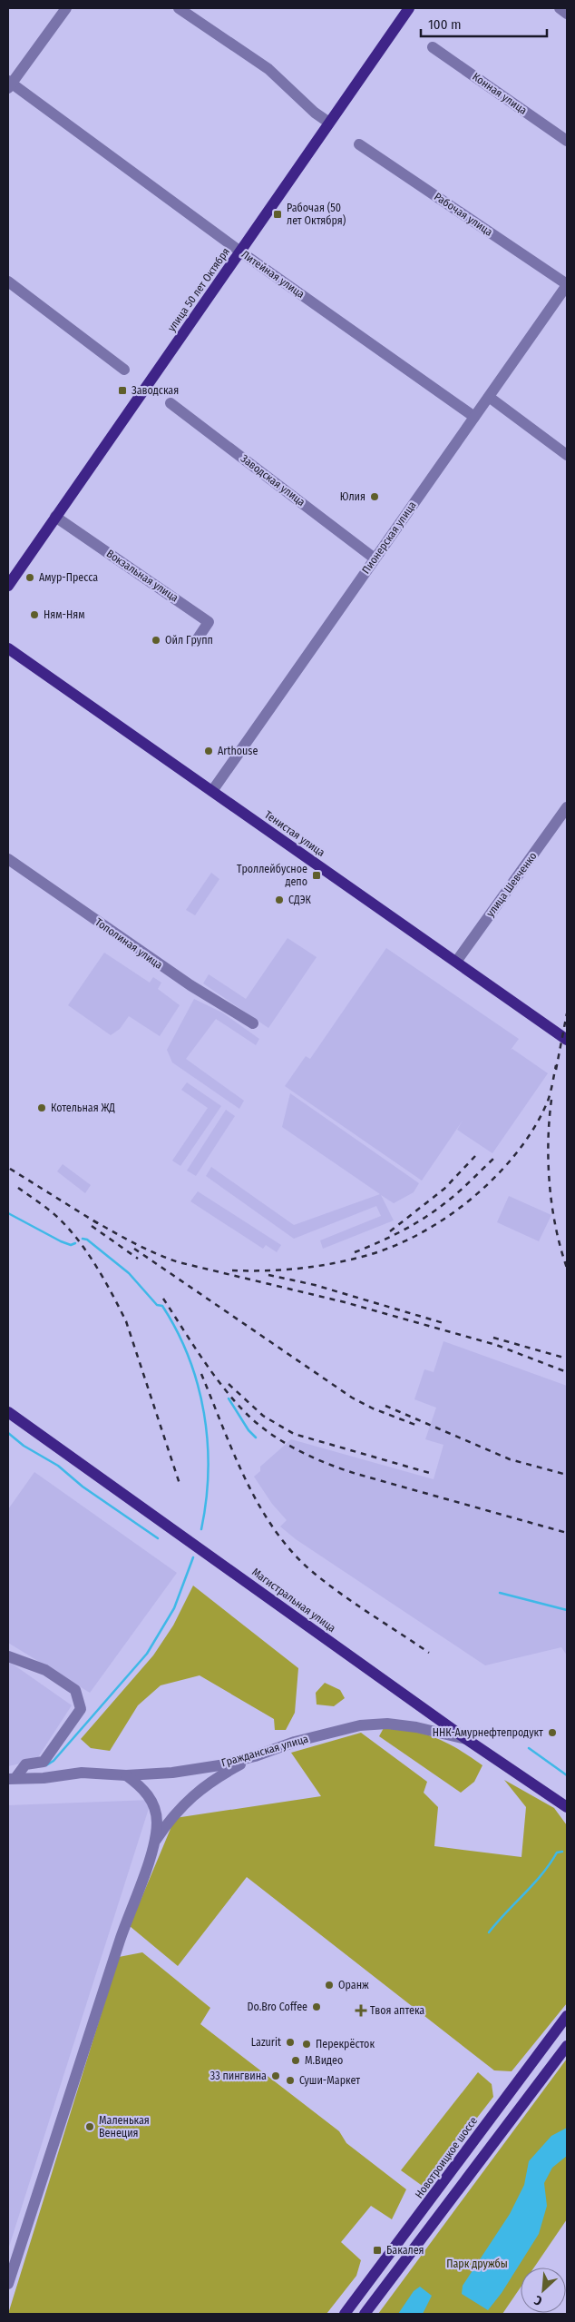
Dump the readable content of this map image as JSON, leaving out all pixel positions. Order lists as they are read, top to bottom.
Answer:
{
  "streets": {
    "main road": [
      "улица 50 лет Октября",
      "Тенистая улица",
      "Магистральная улица",
      "Новотроицкое шоссе"
    ],
    "street": [
      "Конная улица",
      "Рабочая улица",
      "Литейная улица",
      "Заводская улица",
      "Пионерская улица",
      "Вокзальная улица",
      "улица Шевченко",
      "Тополиная улица",
      "Гражданская улица"
    ]
  },
  "crossings": [
    ["Рабочая улица", "Пионерская улица"],
    ["Литейная улица", "улица 50 лет Октября"],
    ["Литейная улица", "Пионерская улица"],
    ["улица 50 лет Октября", "Вокзальная улица"],
    ["Заводская улица", "Пионерская улица"],
    ["Пионерская улица", "Тенистая улица"],
    ["Тенистая улица", "улица Шевченко"],
    ["Магистральная улица", "Гражданская улица"]
  ],
  "parks": ["Парк дружбы"],
  "places": {
    "transit": [
      "Рабочая (50 лет Октября)",
      "Заводская",
      "Троллейбусное депо",
      "Бакалея"
    ],
    "other": [
      "Юлия",
      "Амур-Пресса",
      "Ням-Ням",
      "Ойл Групп",
      "Arthouse",
      "СДЭК",
      "Котельная ЖД",
      "ННК-Амурнефтепродукт",
      "Оранж",
      "Do.Bro Coffee",
      "Lazurit",
      "Перекрёсток",
      "М.Видео",
      "33 пингвина",
      "Суши-Маркет",
      "Маленькая Венеция"
    ],
    "health": ["Твоя аптека"]
  },
  "scale_bar": "100 m",
  "north": "bottom left"
}
